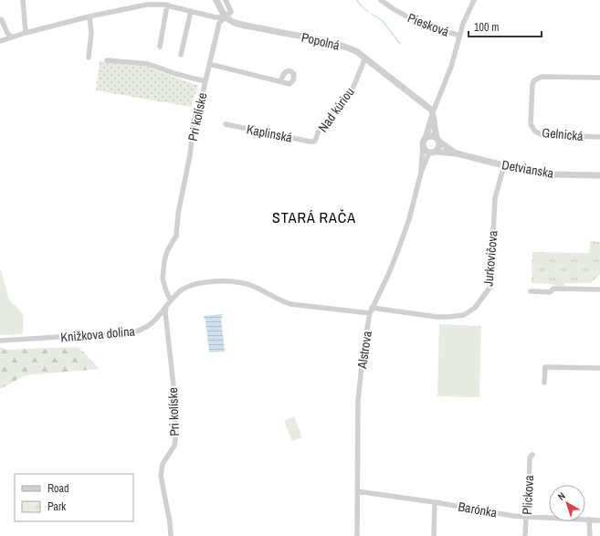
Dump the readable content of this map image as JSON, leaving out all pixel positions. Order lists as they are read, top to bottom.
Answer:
{
  "streets": {
    "street": [
      "Piesková",
      "Popolná",
      "Nad kúriou",
      "Pri kolíske",
      "Kaplinská",
      "Gelnická",
      "Detvianska",
      "Jurkovičova",
      "Knižkova dolina",
      "Alstrova",
      "Plickova",
      "Barónka"
    ]
  },
  "crossings": [
    ["Popolná", "Nad kúriou"],
    ["Popolná", "Pri kolíske"],
    ["Nad kúriou", "Kaplinská"],
    ["Pri kolíske", "Knižkova dolina"],
    ["Detvianska", "Jurkovičova"],
    ["Detvianska", "Alstrova"],
    ["Jurkovičova", "Alstrova"],
    ["Knižkova dolina", "Alstrova"],
    ["Alstrova", "Barónka"],
    ["Plickova", "Barónka"]
  ],
  "districts": ["STARÁ RAČA"],
  "legend": ["Road", "Park"],
  "scale_bar": "100 m",
  "north": "top left"
}
